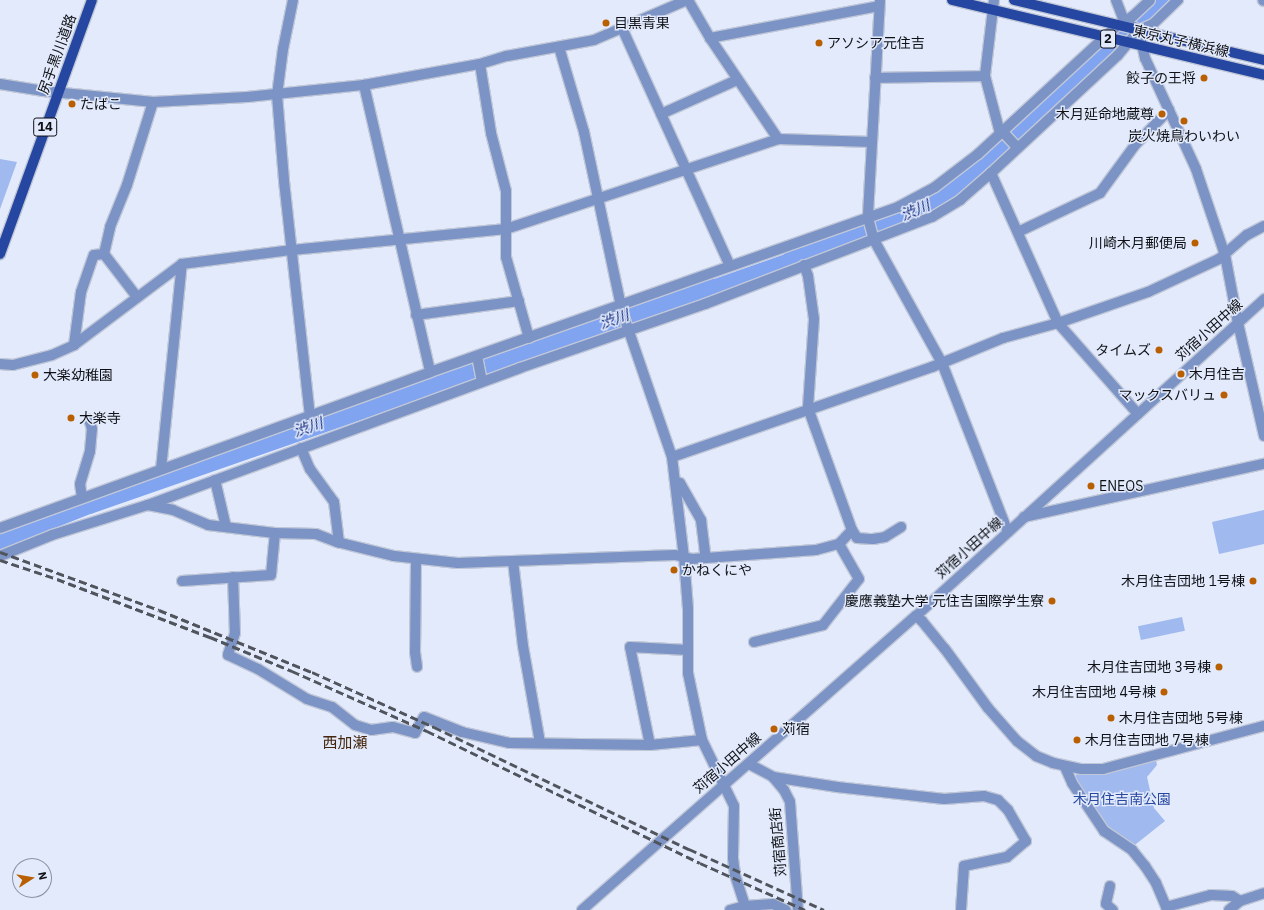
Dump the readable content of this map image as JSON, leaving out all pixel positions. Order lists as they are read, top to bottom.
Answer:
{
  "streets": {
    "main road": [
      "2",
      "東京丸子横浜線",
      "尻手黒川道路",
      "14"
    ],
    "street": ["苅宿小田中線", "苅宿商店街"]
  },
  "districts": ["西加瀬"],
  "water": ["渋川"],
  "parks": ["木月住吉南公園"],
  "places": [
    "目黒青果",
    "アソシア元住吉",
    "餃子の王将",
    "たばこ",
    "木月延命地蔵尊",
    "炭火焼鳥わいわい",
    "川崎木月郵便局",
    "タイムズ",
    "木月住吉",
    "大楽幼稚園",
    "マックスバリュ",
    "大楽寺",
    "ENEOS",
    "かねくにや",
    "木月住吉団地 1号棟",
    "慶應義塾大学 元住吉国際学生寮",
    "木月住吉団地 3号棟",
    "木月住吉団地 4号棟",
    "木月住吉団地 5号棟",
    "苅宿",
    "木月住吉団地 7号棟"
  ],
  "north": "right"
}
